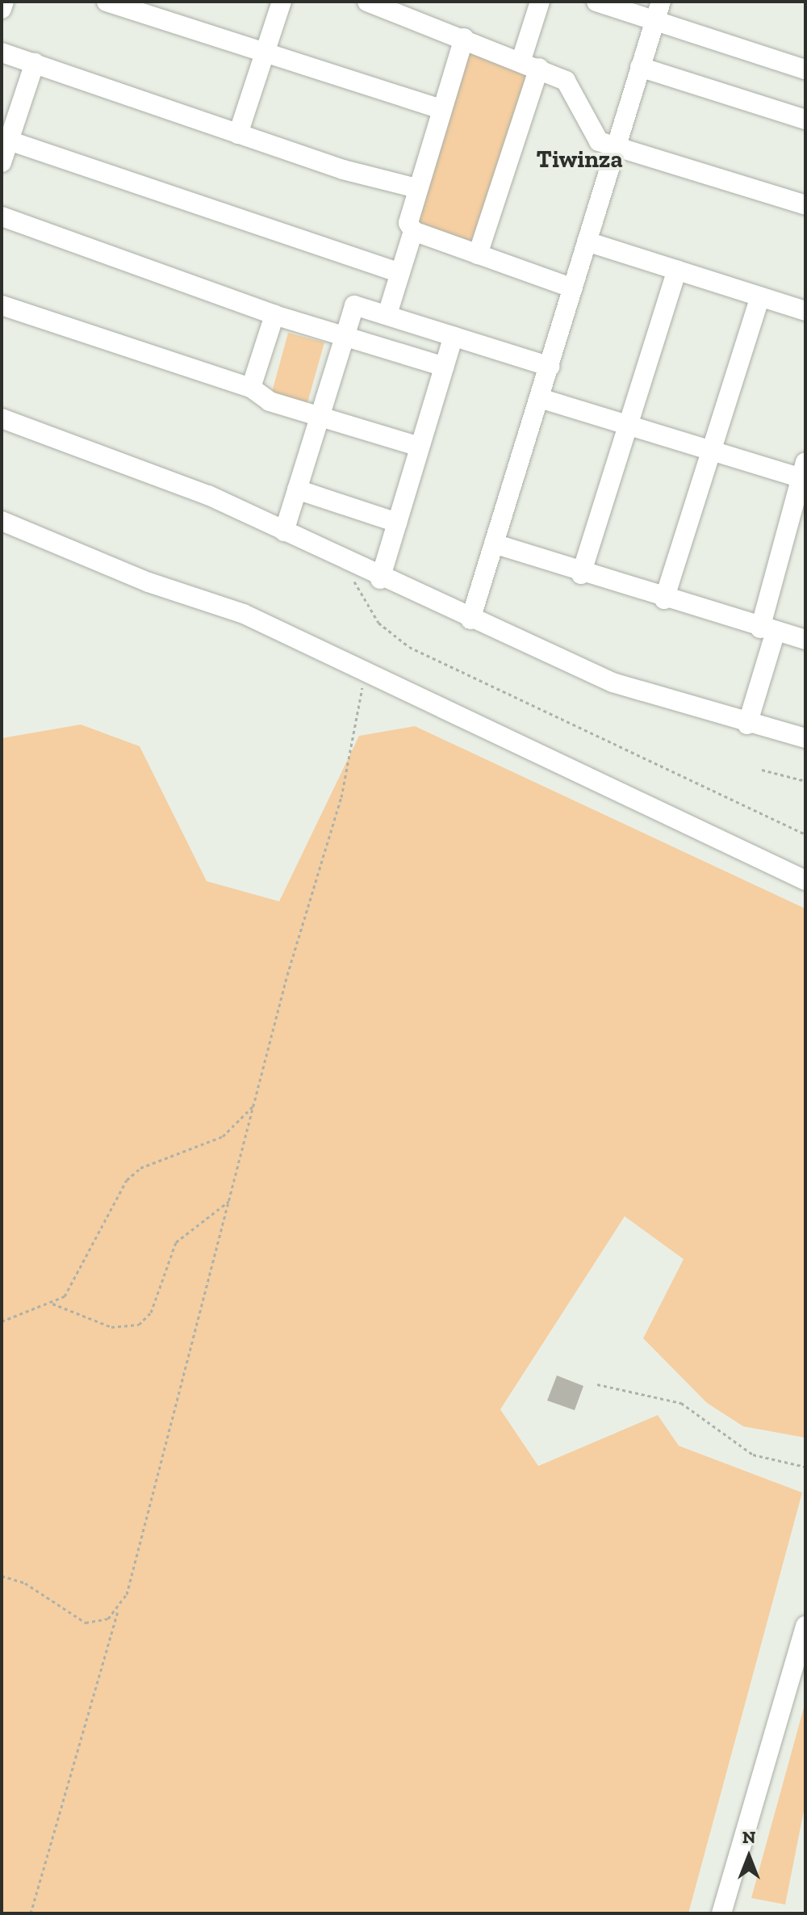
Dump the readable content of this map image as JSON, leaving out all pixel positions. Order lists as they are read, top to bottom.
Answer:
{
  "districts": ["Tiwinza"],
  "north": "top"
}
